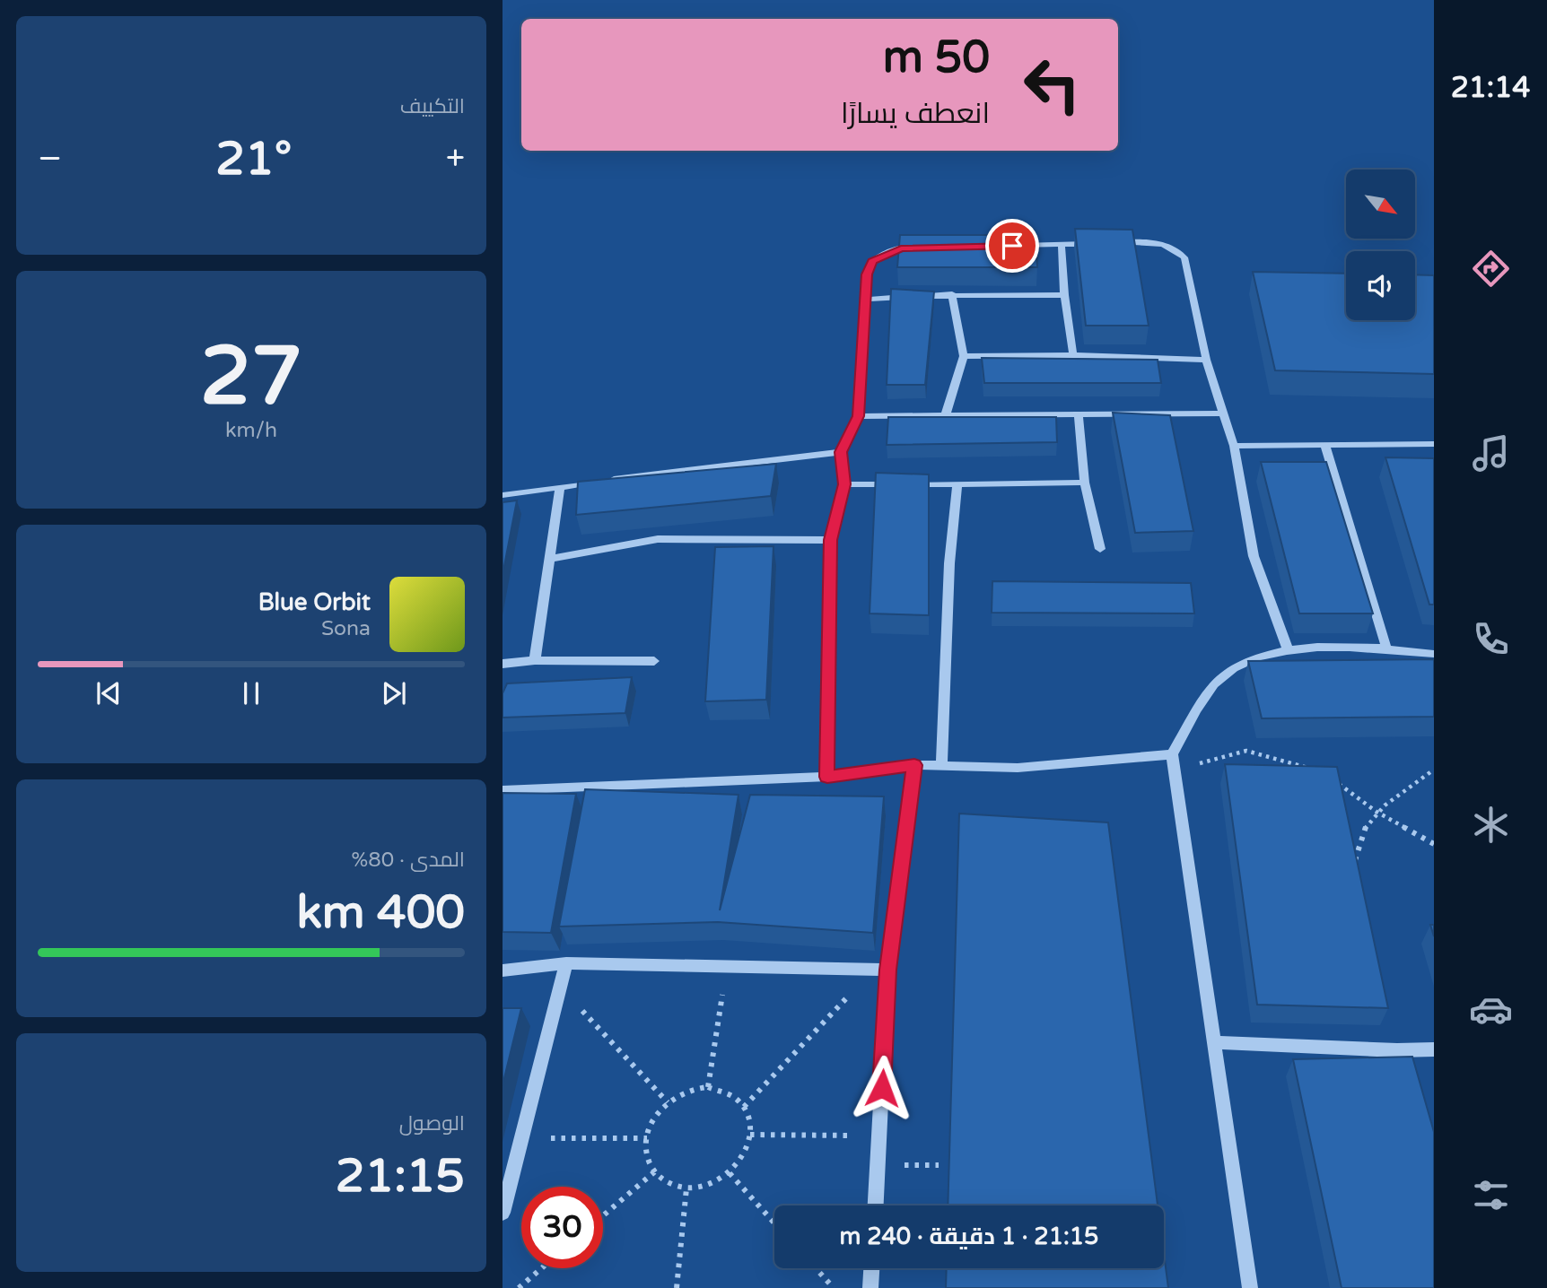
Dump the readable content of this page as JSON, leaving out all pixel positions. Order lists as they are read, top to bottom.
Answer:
{
  "north": "bottom right",
  "page": {
    "tabs": "21:14",
    "tile": [
      "التكييف",
      ["27", "km/h"],
      ["المدى · 80%", "400 km"],
      ["الوصول", "21:15"]
    ],
    "turn": ["50 m", "انعطف يسارًا"],
    "heat": ["−", "21°", "+"],
    "song": ["Blue Orbit", "Sona"],
    "limit": "30",
    "trip": "21:15 · 1 دقيقة · 240 m"
  }
}
